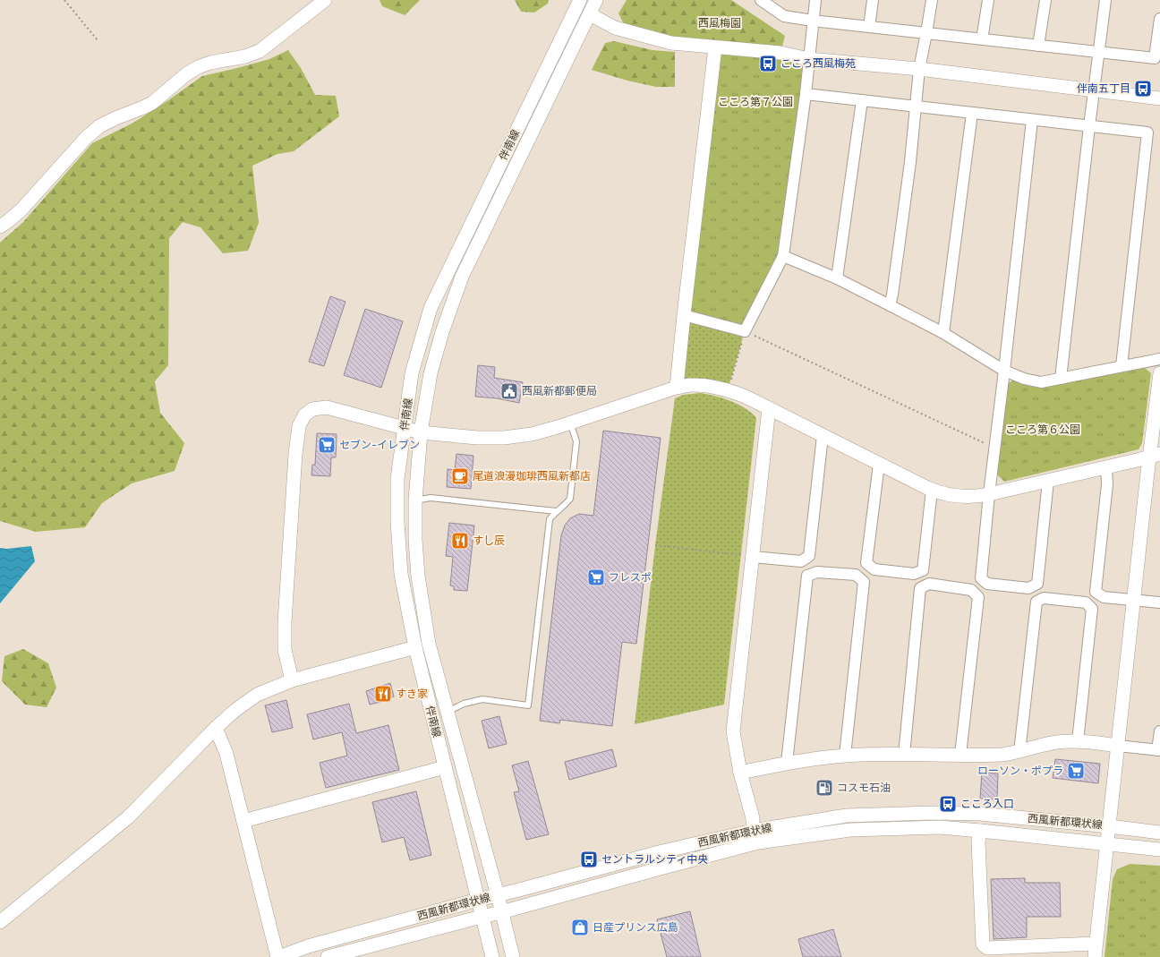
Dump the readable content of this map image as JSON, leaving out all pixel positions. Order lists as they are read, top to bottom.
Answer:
{
  "streets": {
    "street": ["伴南線", "西風新都環状線"]
  },
  "crossings": [
    ["伴南線", "西風新都環状線"]
  ],
  "parks": ["西風梅園", "こころ第７公園", "こころ第６公園"],
  "places": {
    "bus stop": [
      "こころ西風梅苑",
      "伴南五丁目",
      "こころ入口",
      "セントラルシティ中央"
    ],
    "public building": ["西風新都郵便局"],
    "supermarket": ["セブン-イレブン", "フレスポ", "ローソン・ポプラ"],
    "cafe": ["尾道浪漫珈琲西風新都店"],
    "restaurant": ["すし辰", "すき家"],
    "fuel station": ["コスモ石油"],
    "shop": ["日産プリンス広島"]
  }
}
